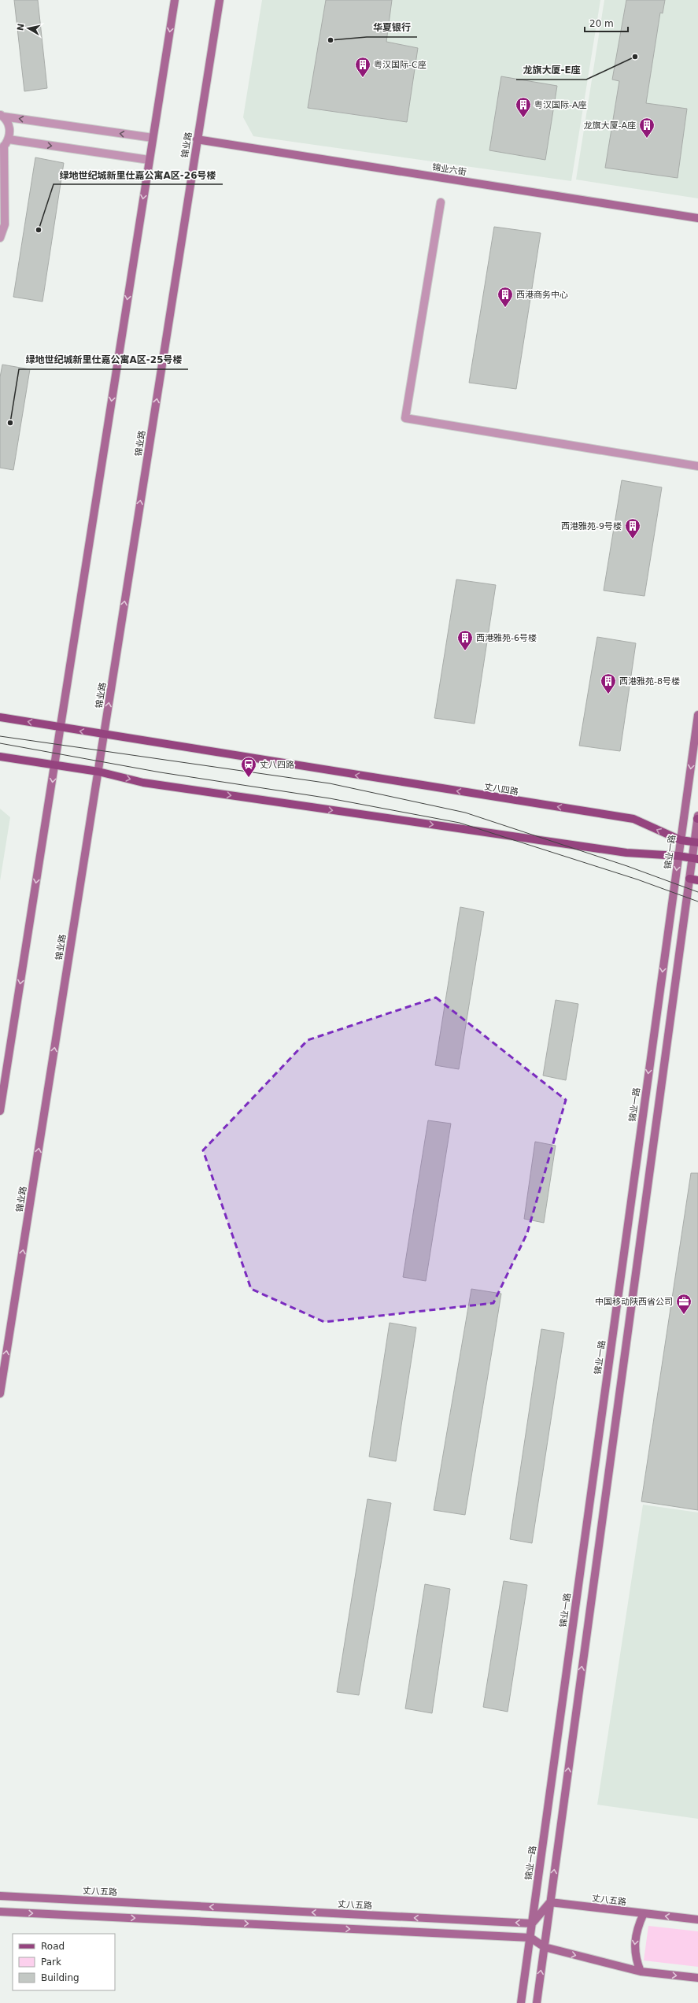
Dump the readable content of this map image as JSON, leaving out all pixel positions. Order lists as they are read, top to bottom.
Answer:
{
  "streets": {
    "main road": ["丈八四路"],
    "street": [
      "锦业路",
      "锦业六街",
      "锦业一路",
      "丈八五路"
    ]
  },
  "crossings": [
    ["锦业路", "锦业六街"],
    ["锦业路", "丈八四路"],
    ["丈八四路", "锦业一路"],
    ["锦业一路", "丈八五路"]
  ],
  "places": {
    "other": [
      "华夏银行",
      "龙旗大厦-E座",
      "绿地世纪城新里仕嘉公寓A区-26号楼",
      "绿地世纪城新里仕嘉公寓A区-25号楼"
    ],
    "building": [
      "粤汉国际-C座",
      "粤汉国际-A座",
      "龙旗大厦-A座",
      "西港商务中心",
      "西港雅苑-9号楼",
      "西港雅苑-6号楼",
      "西港雅苑-8号楼"
    ],
    "station": ["丈八四路"],
    "office": ["中国移动陕西省公司"]
  },
  "legend": ["Road", "Park", "Building"],
  "scale_bar": "20 m",
  "north": "left"
}
